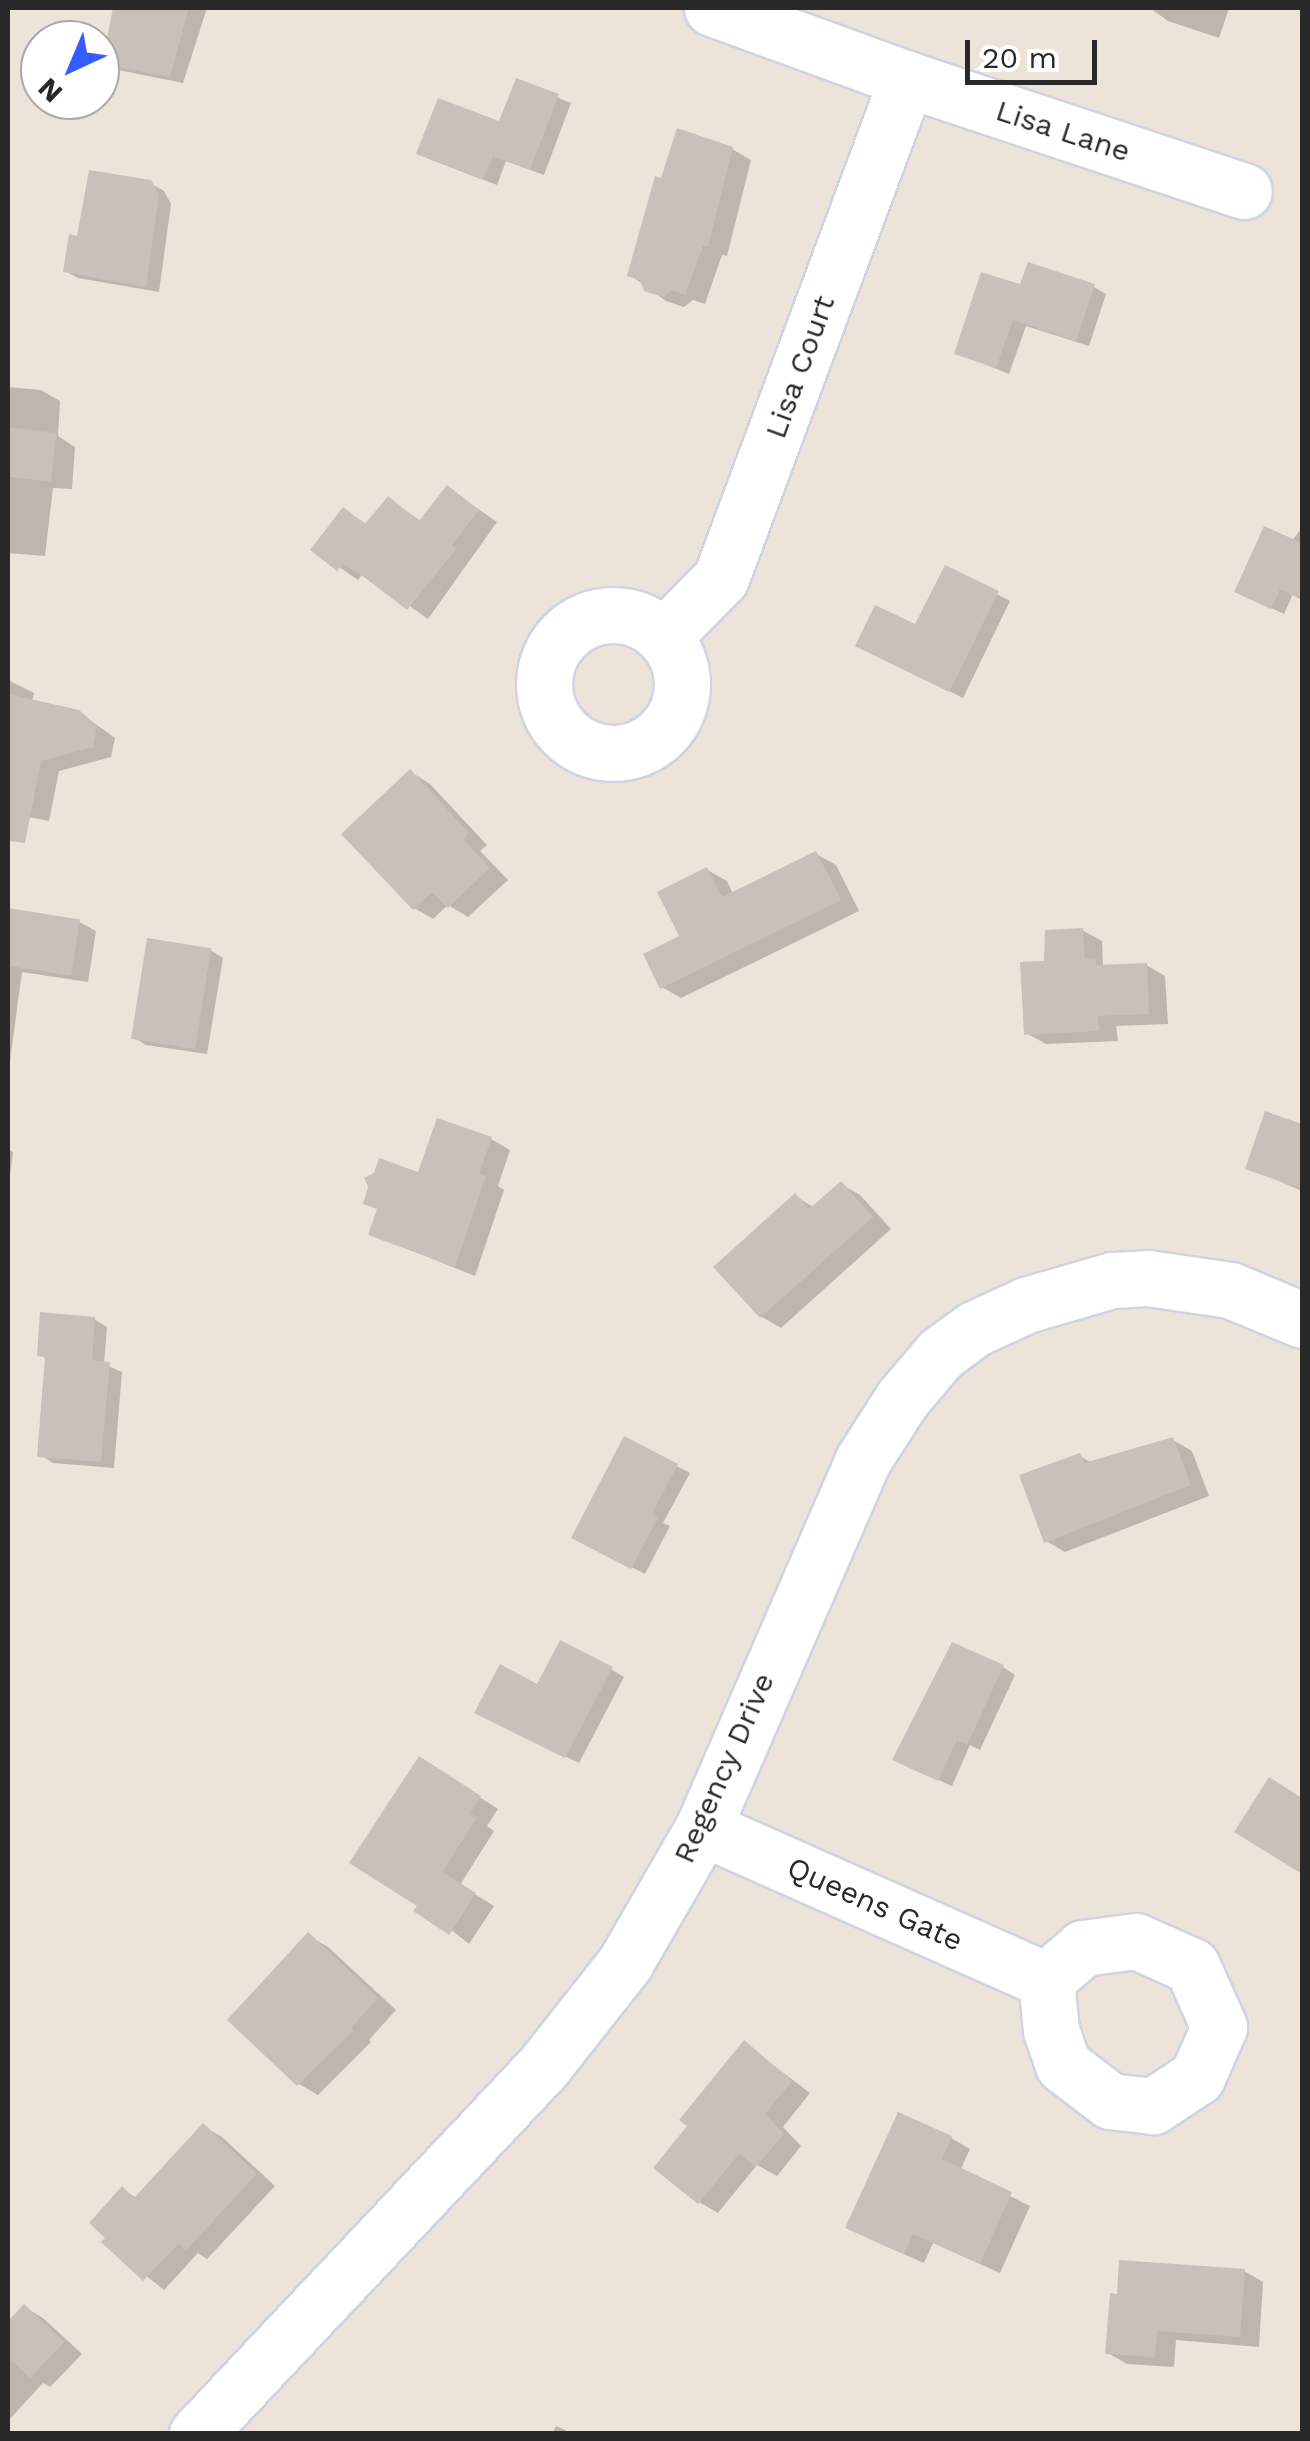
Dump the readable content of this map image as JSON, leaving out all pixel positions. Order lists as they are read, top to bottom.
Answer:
{
  "streets": {
    "street": [
      "Lisa Lane",
      "Lisa Court",
      "Regency Drive",
      "Queens Gate"
    ]
  },
  "crossings": [
    ["Lisa Lane", "Lisa Court"],
    ["Regency Drive", "Queens Gate"]
  ],
  "scale_bar": "20 m",
  "north": "bottom left"
}
